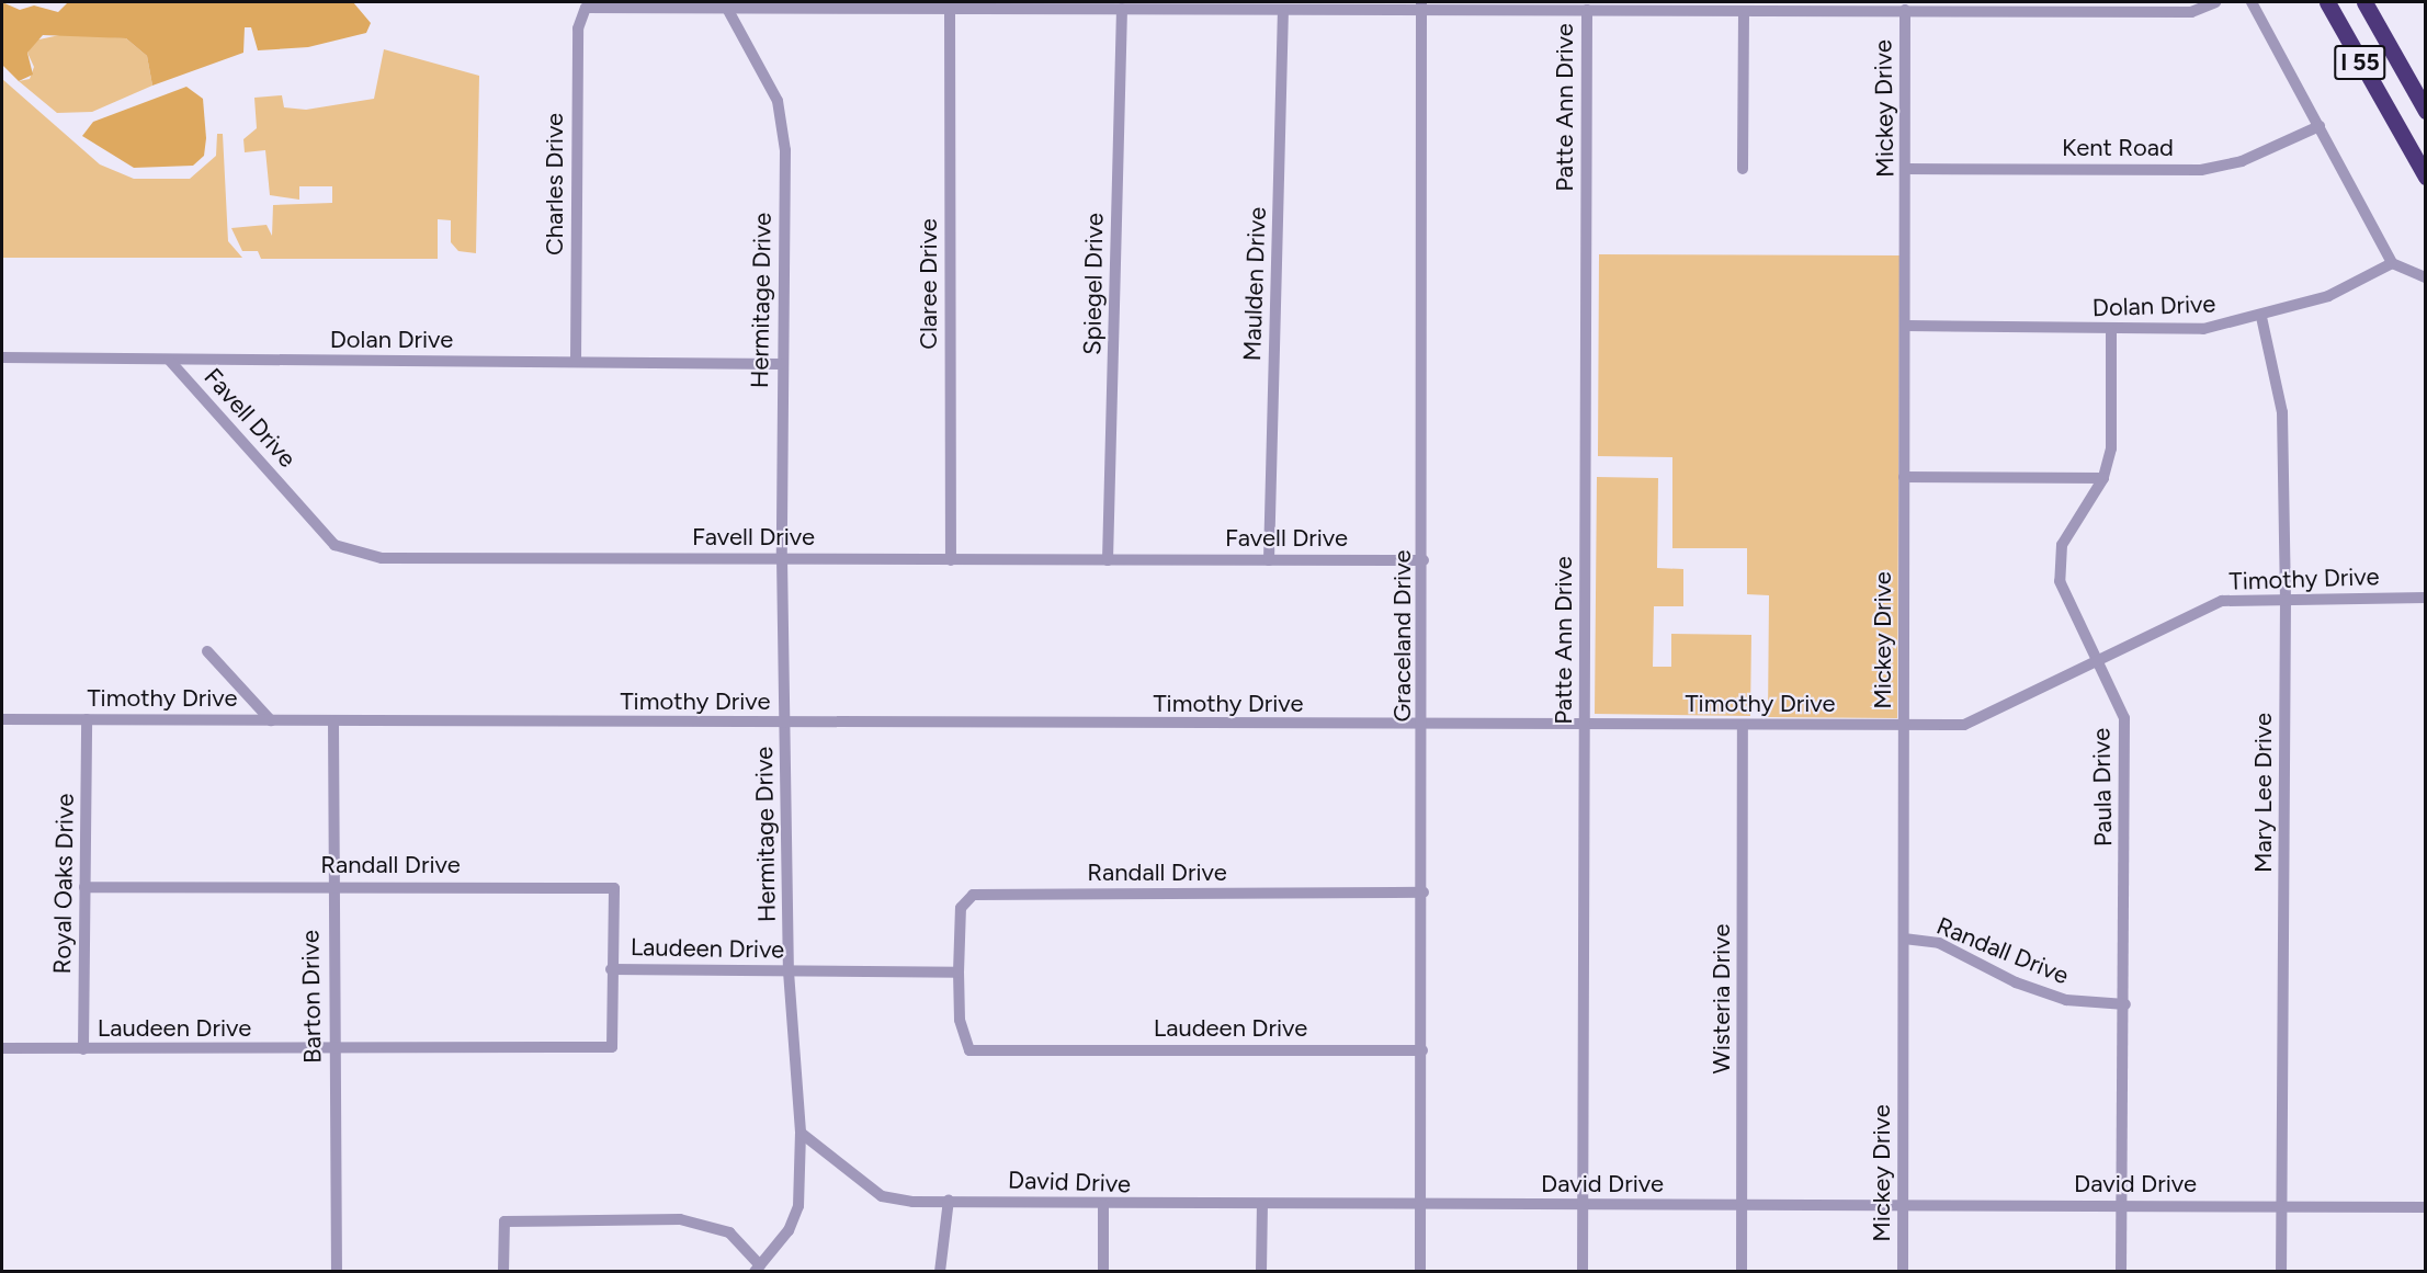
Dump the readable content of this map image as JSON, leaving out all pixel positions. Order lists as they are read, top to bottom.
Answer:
{
  "streets": {
    "highway": ["I 55"],
    "street": [
      "Patte Ann Drive",
      "Mickey Drive",
      "Kent Road",
      "Charles Drive",
      "Claree Drive",
      "Spiegel Drive",
      "Maulden Drive",
      "Hermitage Drive",
      "Dolan Drive",
      "Favell Drive",
      "Timothy Drive",
      "Graceland Drive",
      "Paula Drive",
      "Mary Lee Drive",
      "Randall Drive",
      "Royal Oaks Drive",
      "Laudeen Drive",
      "Barton Drive",
      "Wisteria Drive",
      "David Drive"
    ]
  },
  "crossings": [
    ["Patte Ann Drive", "Timothy Drive"],
    ["Patte Ann Drive", "David Drive"],
    ["Mickey Drive", "Kent Road"],
    ["Mickey Drive", "Dolan Drive"],
    ["Mickey Drive", "Timothy Drive"],
    ["Mickey Drive", "Randall Drive"],
    ["Mickey Drive", "David Drive"],
    ["Charles Drive", "Hermitage Drive"],
    ["Charles Drive", "Dolan Drive"],
    ["Claree Drive", "Favell Drive"],
    ["Spiegel Drive", "Favell Drive"],
    ["Maulden Drive", "Favell Drive"],
    ["Hermitage Drive", "Dolan Drive"],
    ["Hermitage Drive", "Favell Drive"],
    ["Hermitage Drive", "Timothy Drive"],
    ["Hermitage Drive", "Laudeen Drive"],
    ["Hermitage Drive", "David Drive"],
    ["Dolan Drive", "Favell Drive"],
    ["Dolan Drive", "Paula Drive"],
    ["Dolan Drive", "Mary Lee Drive"],
    ["Favell Drive", "Graceland Drive"],
    ["Timothy Drive", "Graceland Drive"],
    ["Timothy Drive", "Paula Drive"],
    ["Timothy Drive", "Mary Lee Drive"],
    ["Timothy Drive", "Royal Oaks Drive"],
    ["Timothy Drive", "Barton Drive"],
    ["Timothy Drive", "Wisteria Drive"],
    ["Graceland Drive", "Randall Drive"],
    ["Graceland Drive", "Laudeen Drive"],
    ["Graceland Drive", "David Drive"],
    ["Paula Drive", "Randall Drive"],
    ["Paula Drive", "David Drive"],
    ["Mary Lee Drive", "David Drive"],
    ["Randall Drive", "Royal Oaks Drive"],
    ["Randall Drive", "Laudeen Drive"],
    ["Randall Drive", "Barton Drive"],
    ["Royal Oaks Drive", "Laudeen Drive"],
    ["Laudeen Drive", "Barton Drive"],
    ["Wisteria Drive", "David Drive"]
  ]
}
